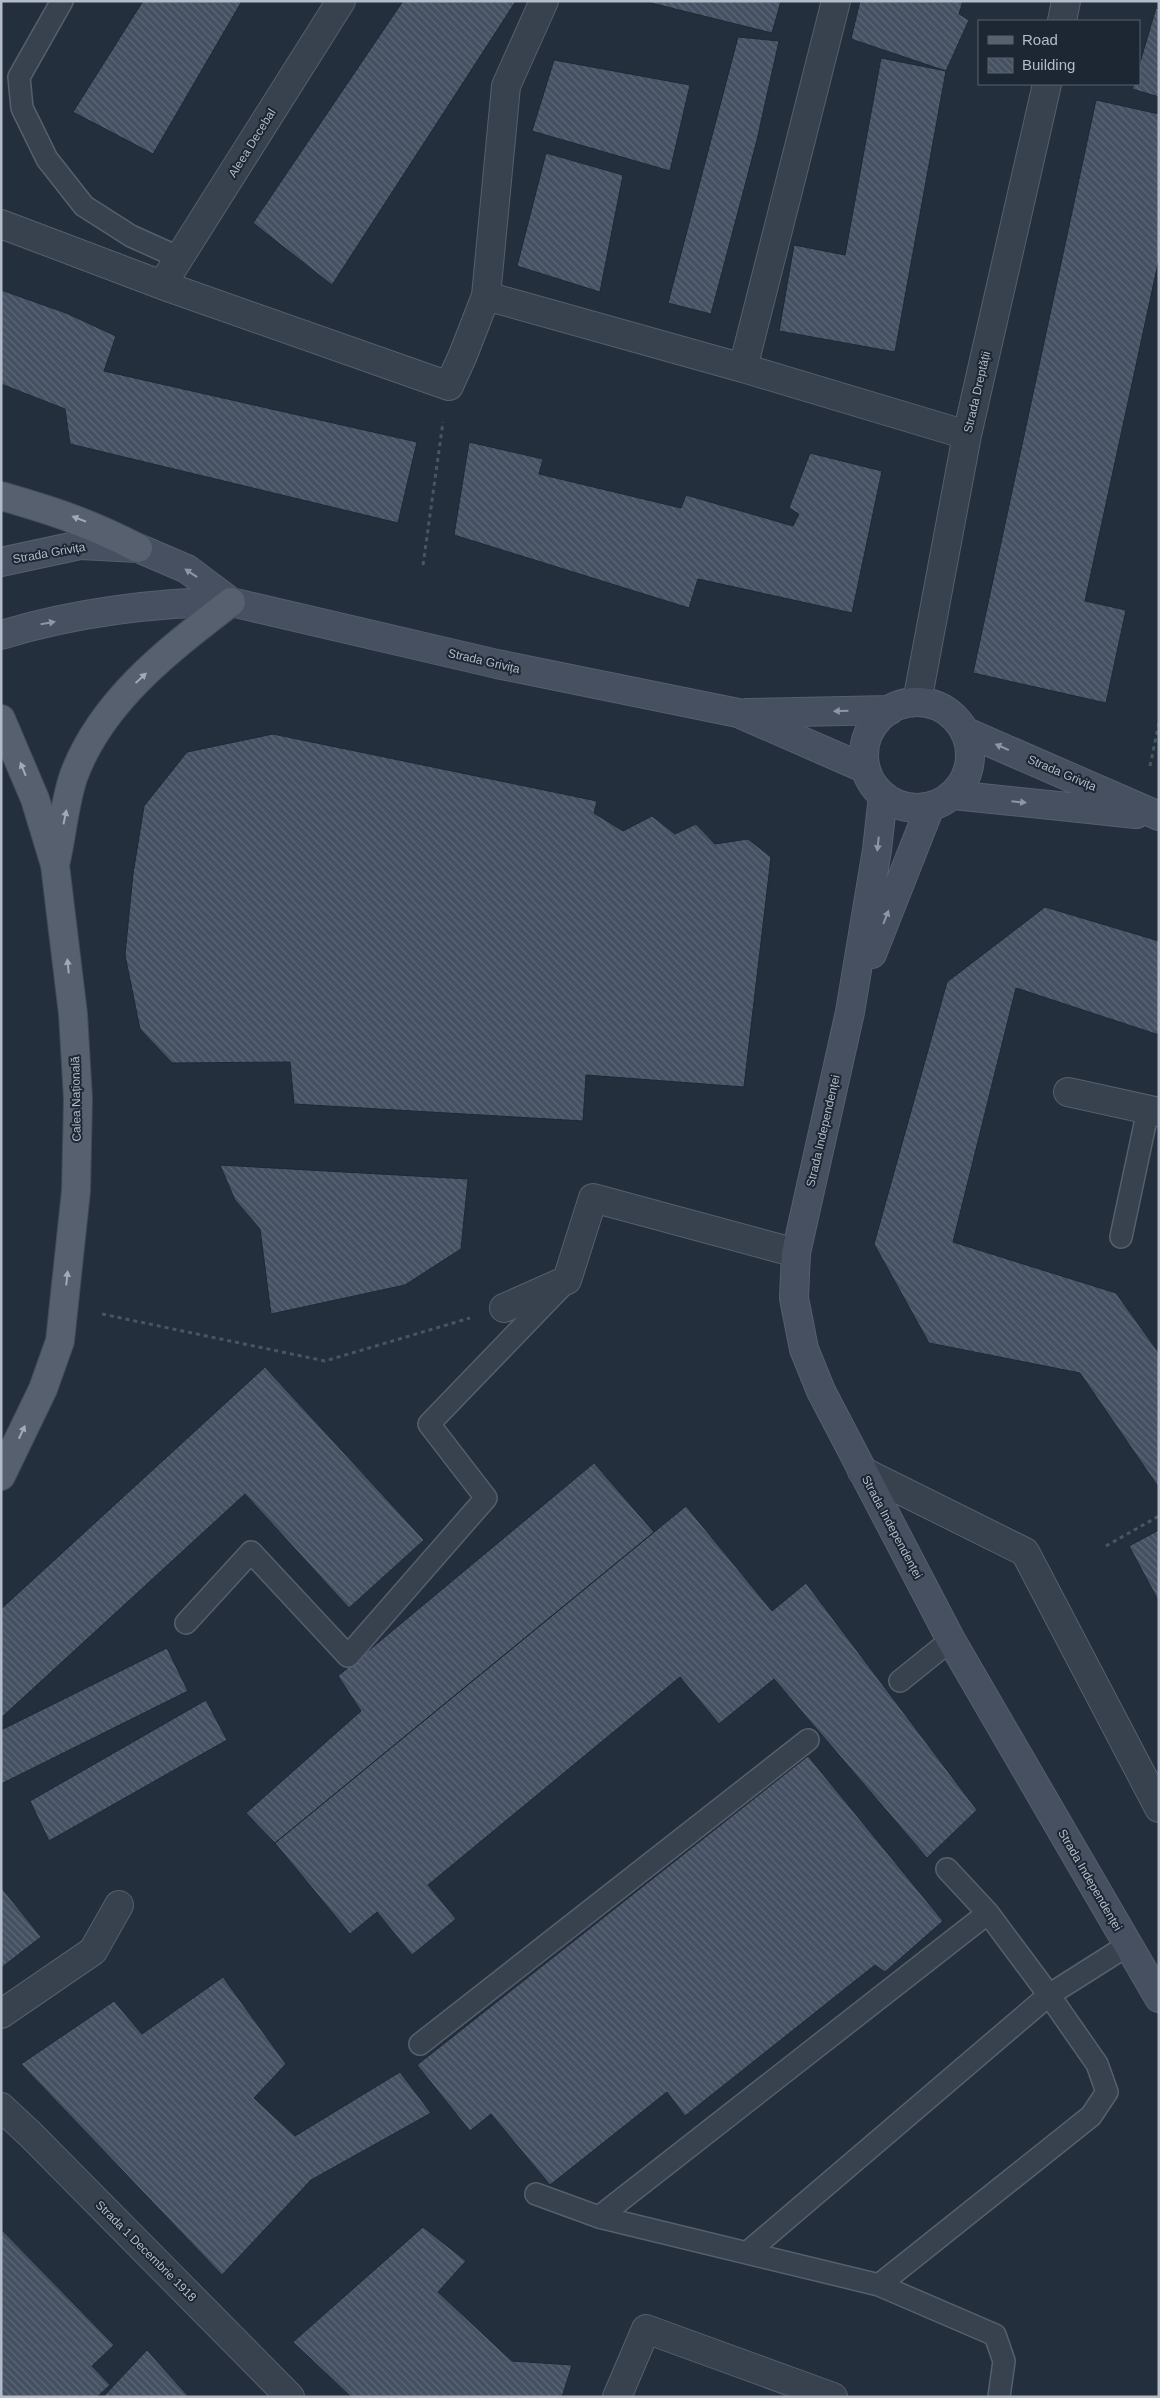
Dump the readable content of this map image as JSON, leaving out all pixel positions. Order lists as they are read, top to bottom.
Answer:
{
  "streets": {
    "main road": ["Strada Grivița", "Calea Națională", "Strada Independenței"],
    "street": ["Aleea Decebal", "Strada Dreptății", "Strada 1 Decembrie 1918"]
  },
  "crossings": [
    ["Strada Dreptății", "Strada Grivița"],
    ["Strada Dreptății", "Strada Independenței"],
    ["Strada Grivița", "Strada Independenței"]
  ],
  "one_way": ["Calea Națională"],
  "legend": ["Road", "Building"]
}
